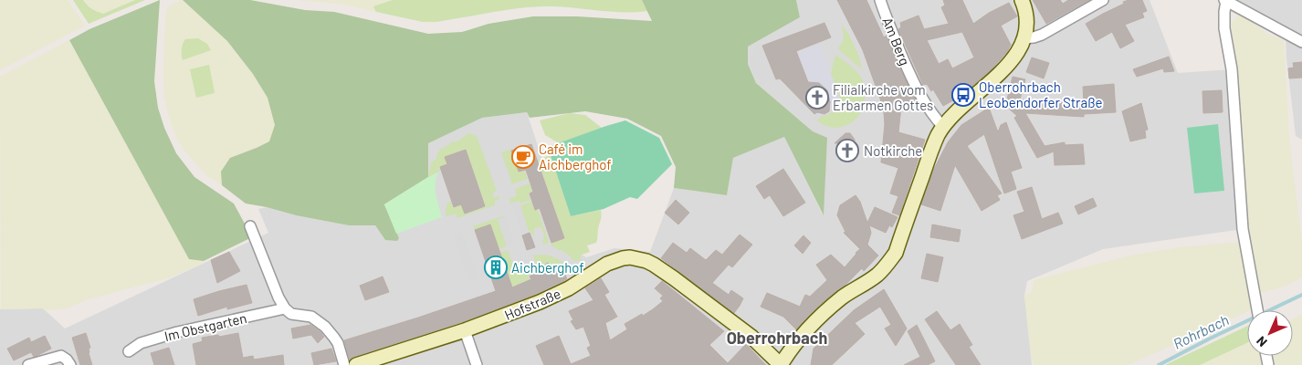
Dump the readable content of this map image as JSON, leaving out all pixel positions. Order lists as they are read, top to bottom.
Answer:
{
  "streets": {
    "main road": ["Hofstraße"],
    "street": ["Am Berg", "Im Obstgarten"]
  },
  "districts": ["Oberrohrbach"],
  "water": ["Rohrbach"],
  "places": {
    "bus stop": ["Oberrohrbach Leobendorfer Straße"],
    "church": ["Filialkirche vom Erbarmen Gottes", "Notkirche"],
    "cafe": ["Café im Aichberghof"],
    "building": ["Aichberghof"]
  },
  "north": "bottom left"
}
